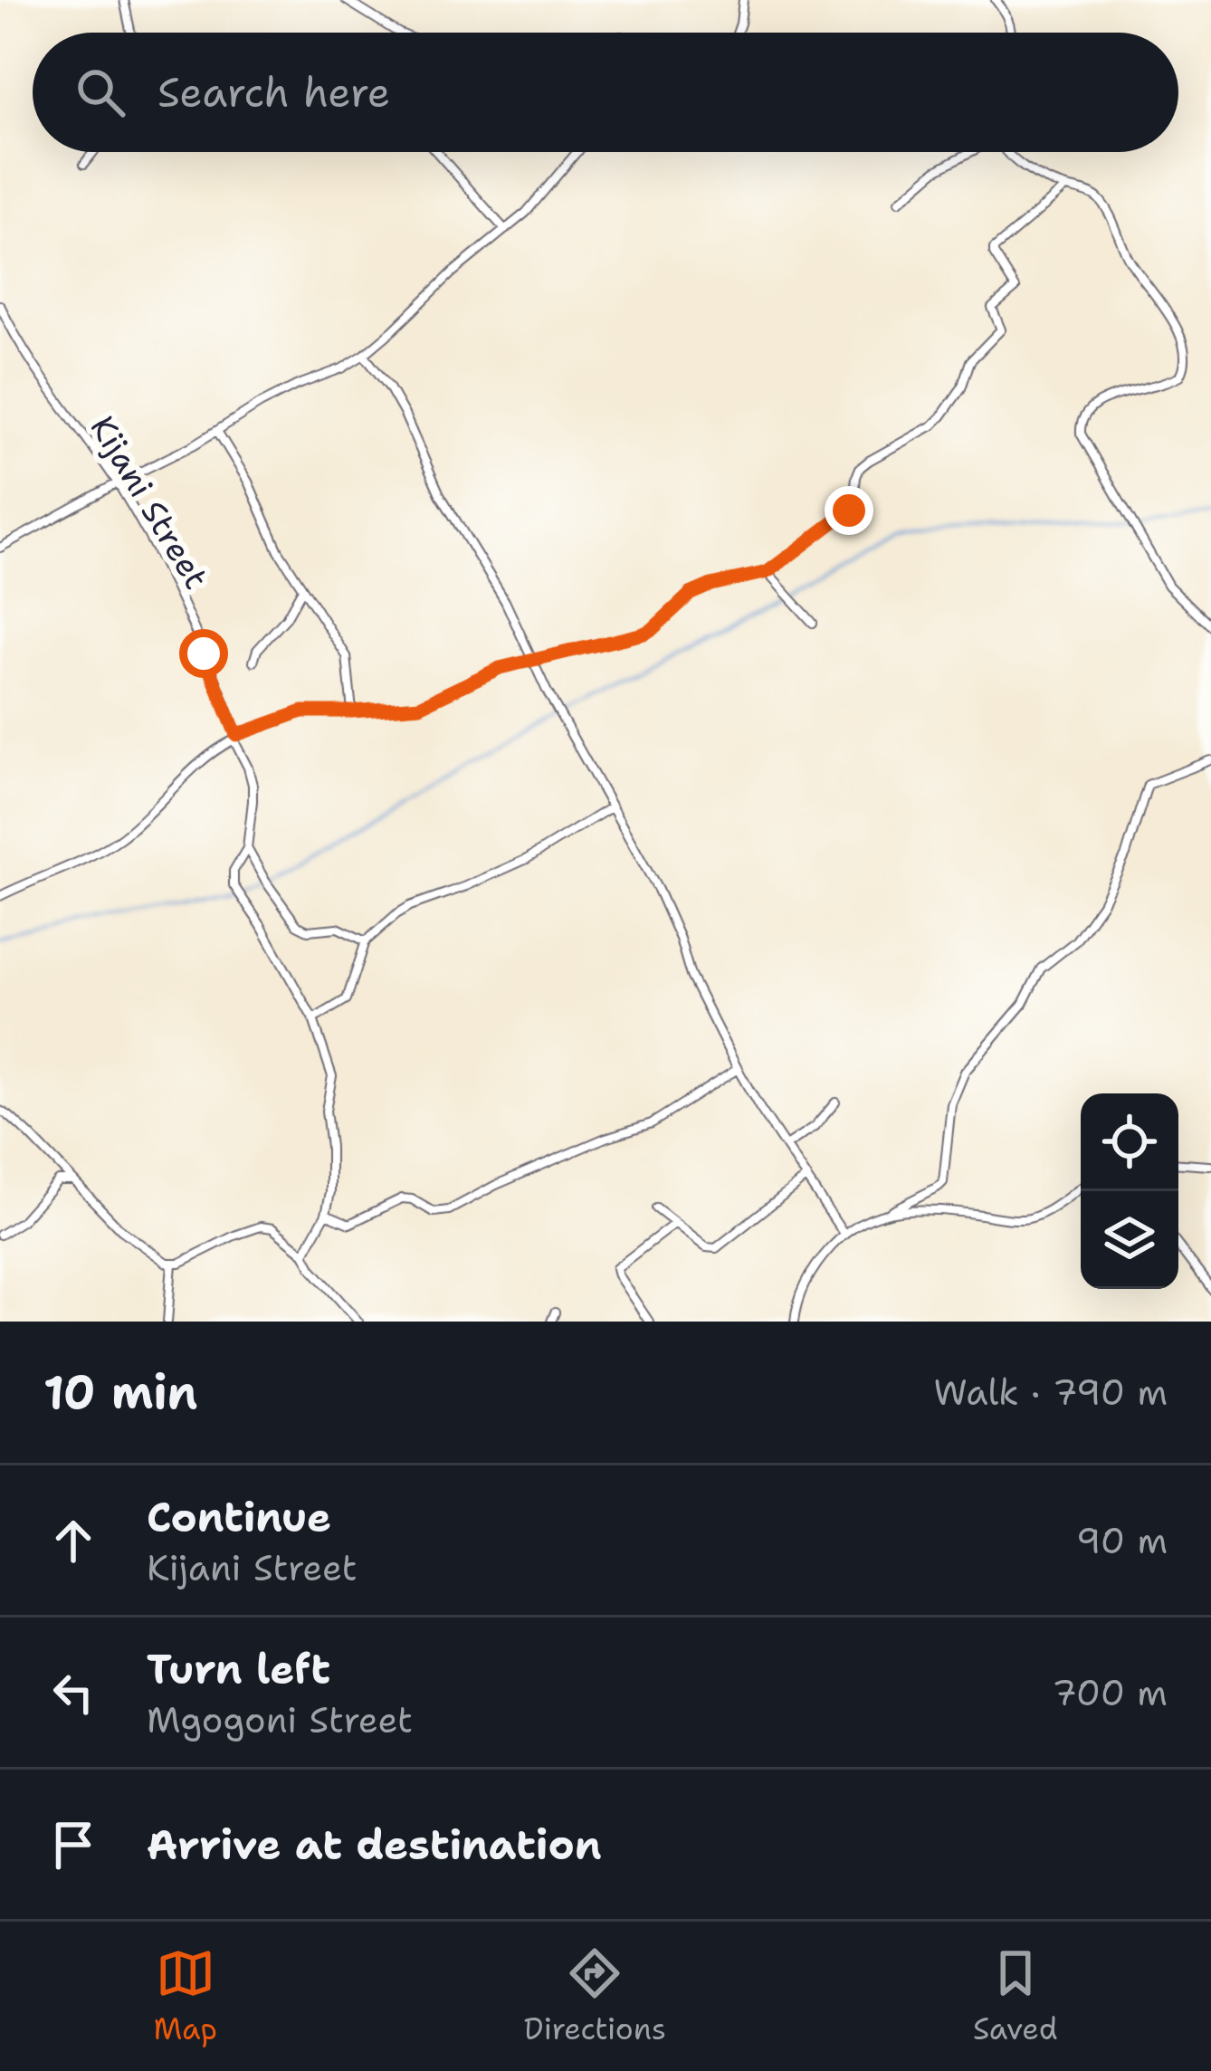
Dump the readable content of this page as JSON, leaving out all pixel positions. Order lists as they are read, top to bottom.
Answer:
{
  "streets": {
    "street": ["Kijani Street"]
  },
  "page": {
    "search": "Search here",
    "heading": ["10 min", "Walk · 790 m"],
    "list": [
      ["Continue", "Kijani Street", "90 m"],
      ["Turn left", "Mgogoni Street", "700 m"],
      "Arrive at destination"
    ],
    "nav": ["Map", "Directions", "Saved"]
  }
}
